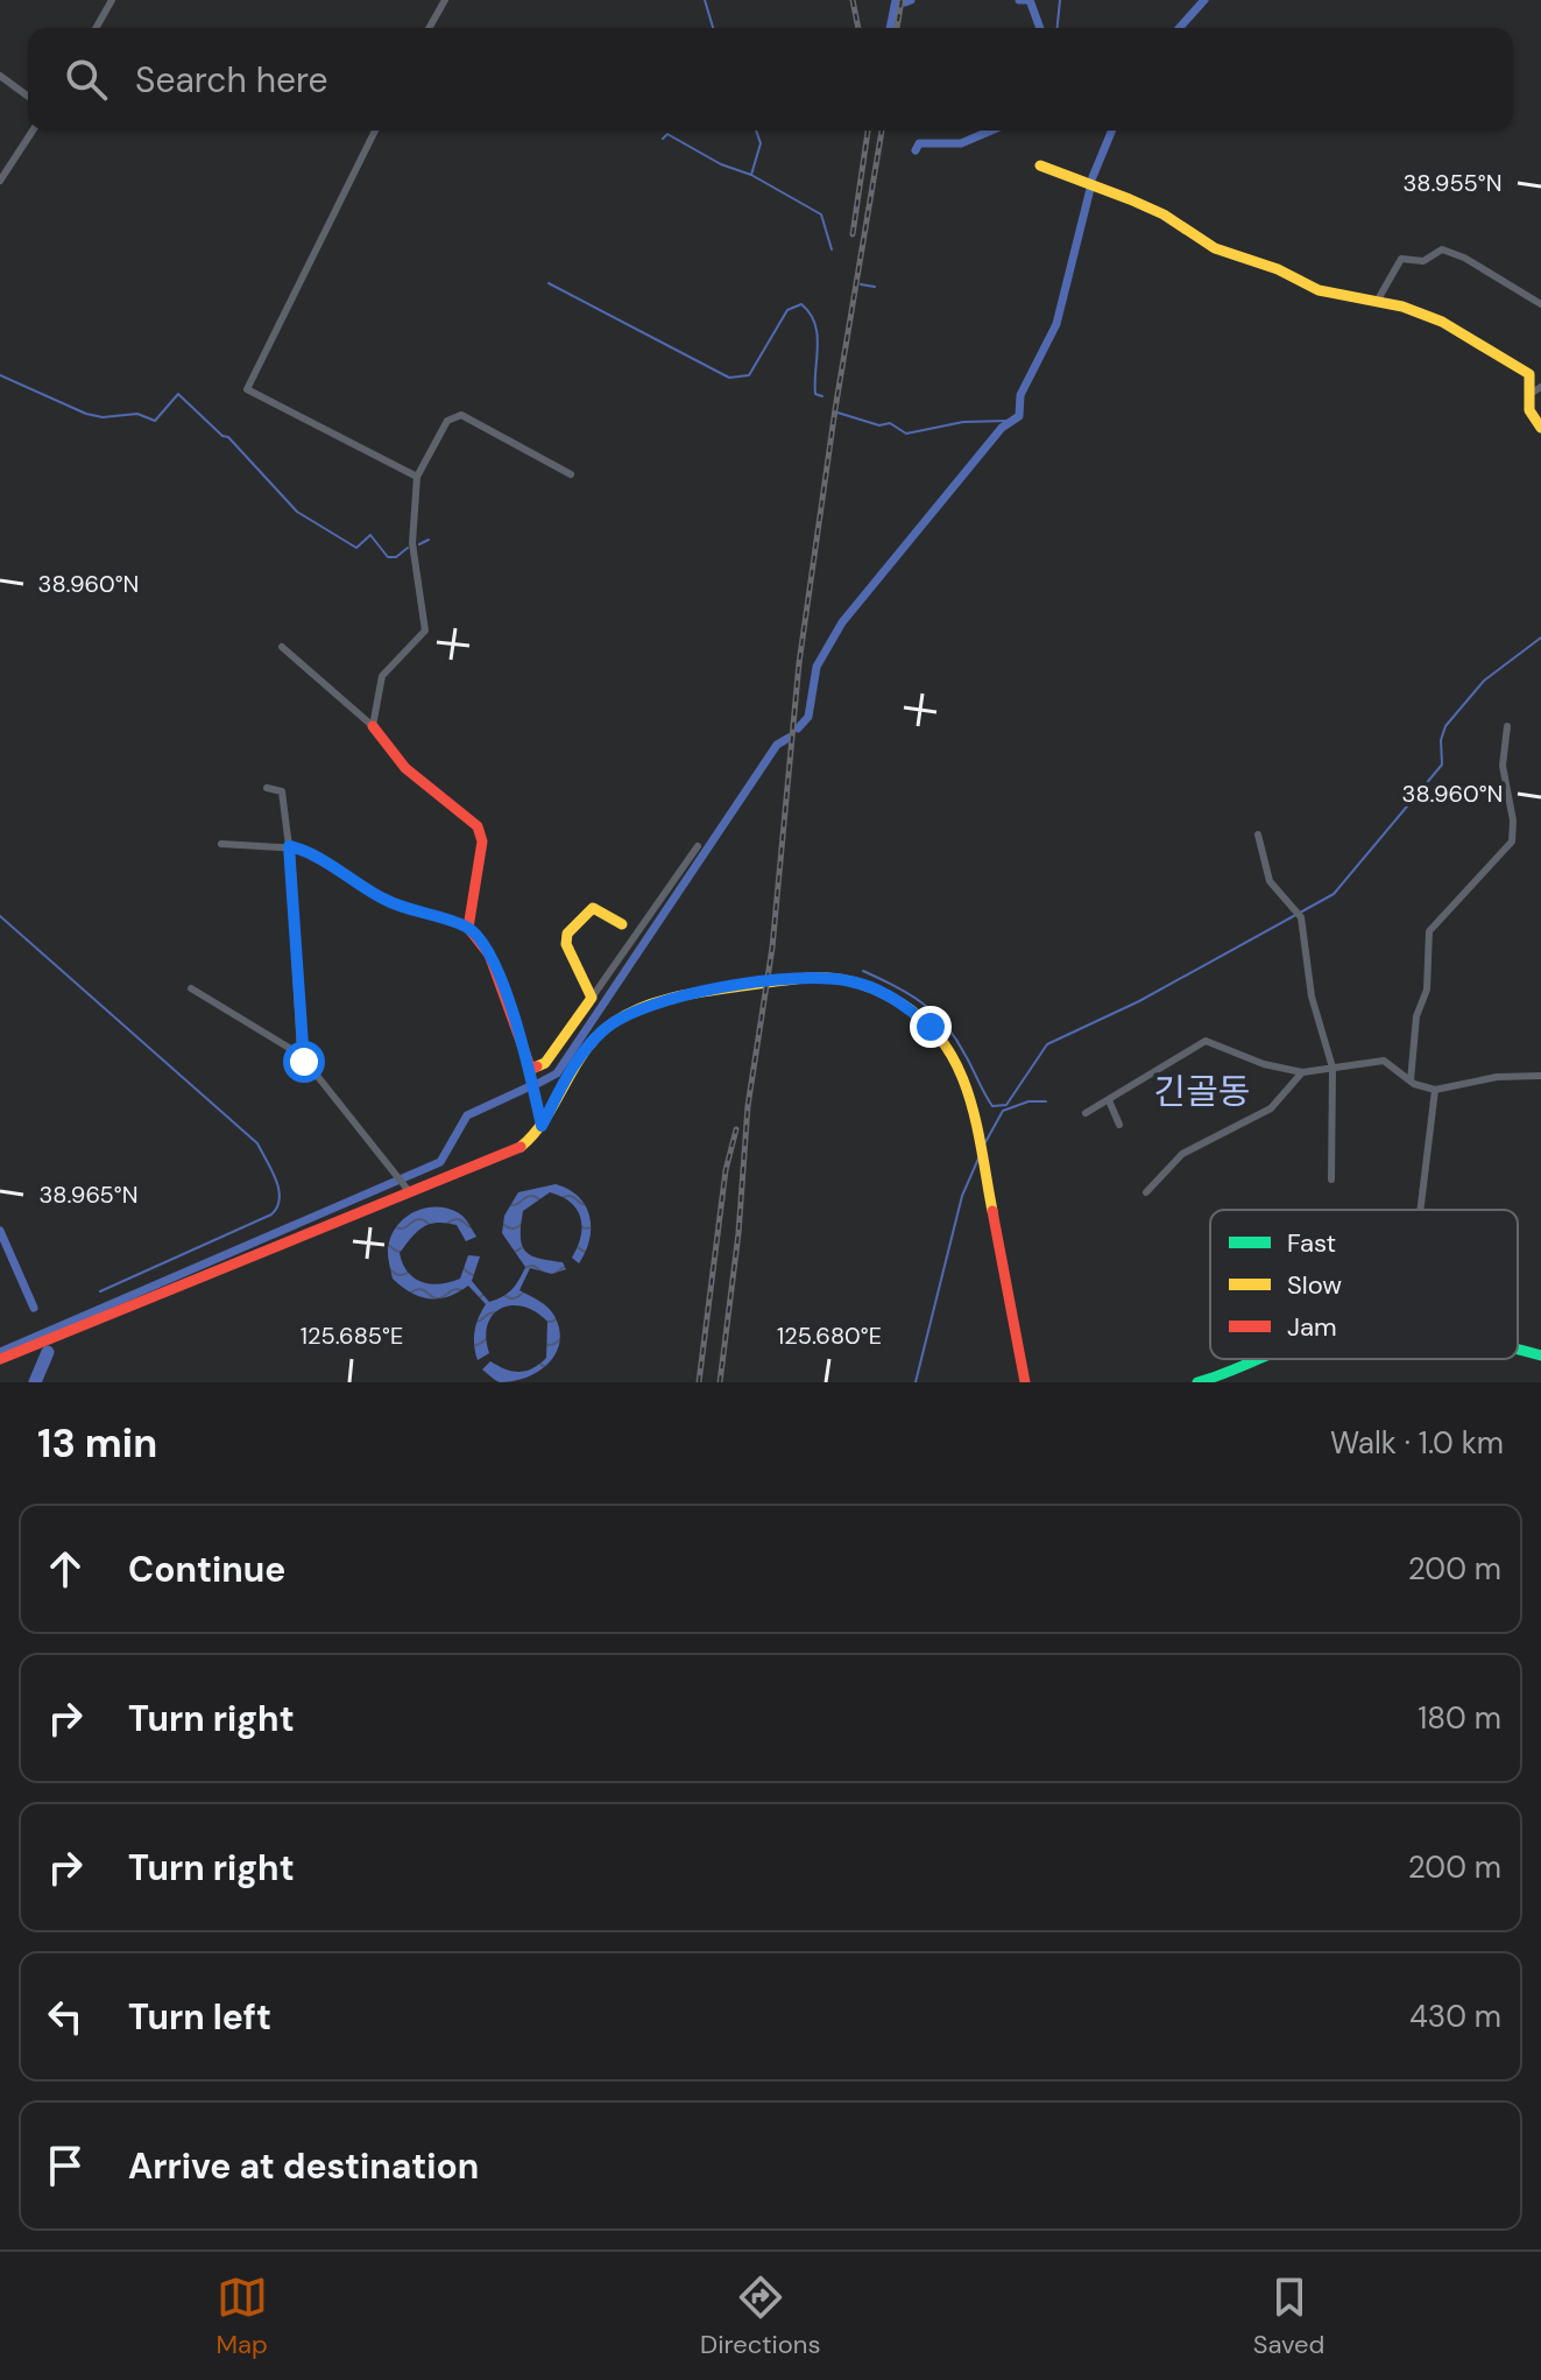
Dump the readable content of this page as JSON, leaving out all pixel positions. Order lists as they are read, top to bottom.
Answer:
{
  "districts": ["긴골동"],
  "legend": ["Fast", "Slow", "Jam"],
  "page": {
    "search": "Search here",
    "heading": ["13 min", "Walk · 1.0 km"],
    "list": [
      ["Continue", "200 m"],
      ["Turn right", "180 m"],
      ["Turn right", "200 m"],
      ["Turn left", "430 m"],
      "Arrive at destination"
    ],
    "nav": ["Map", "Directions", "Saved"]
  },
  "coordinates": [
    "38.955°N",
    "38.960°N",
    "38.965°N",
    "125.685°E",
    "125.680°E"
  ]
}
